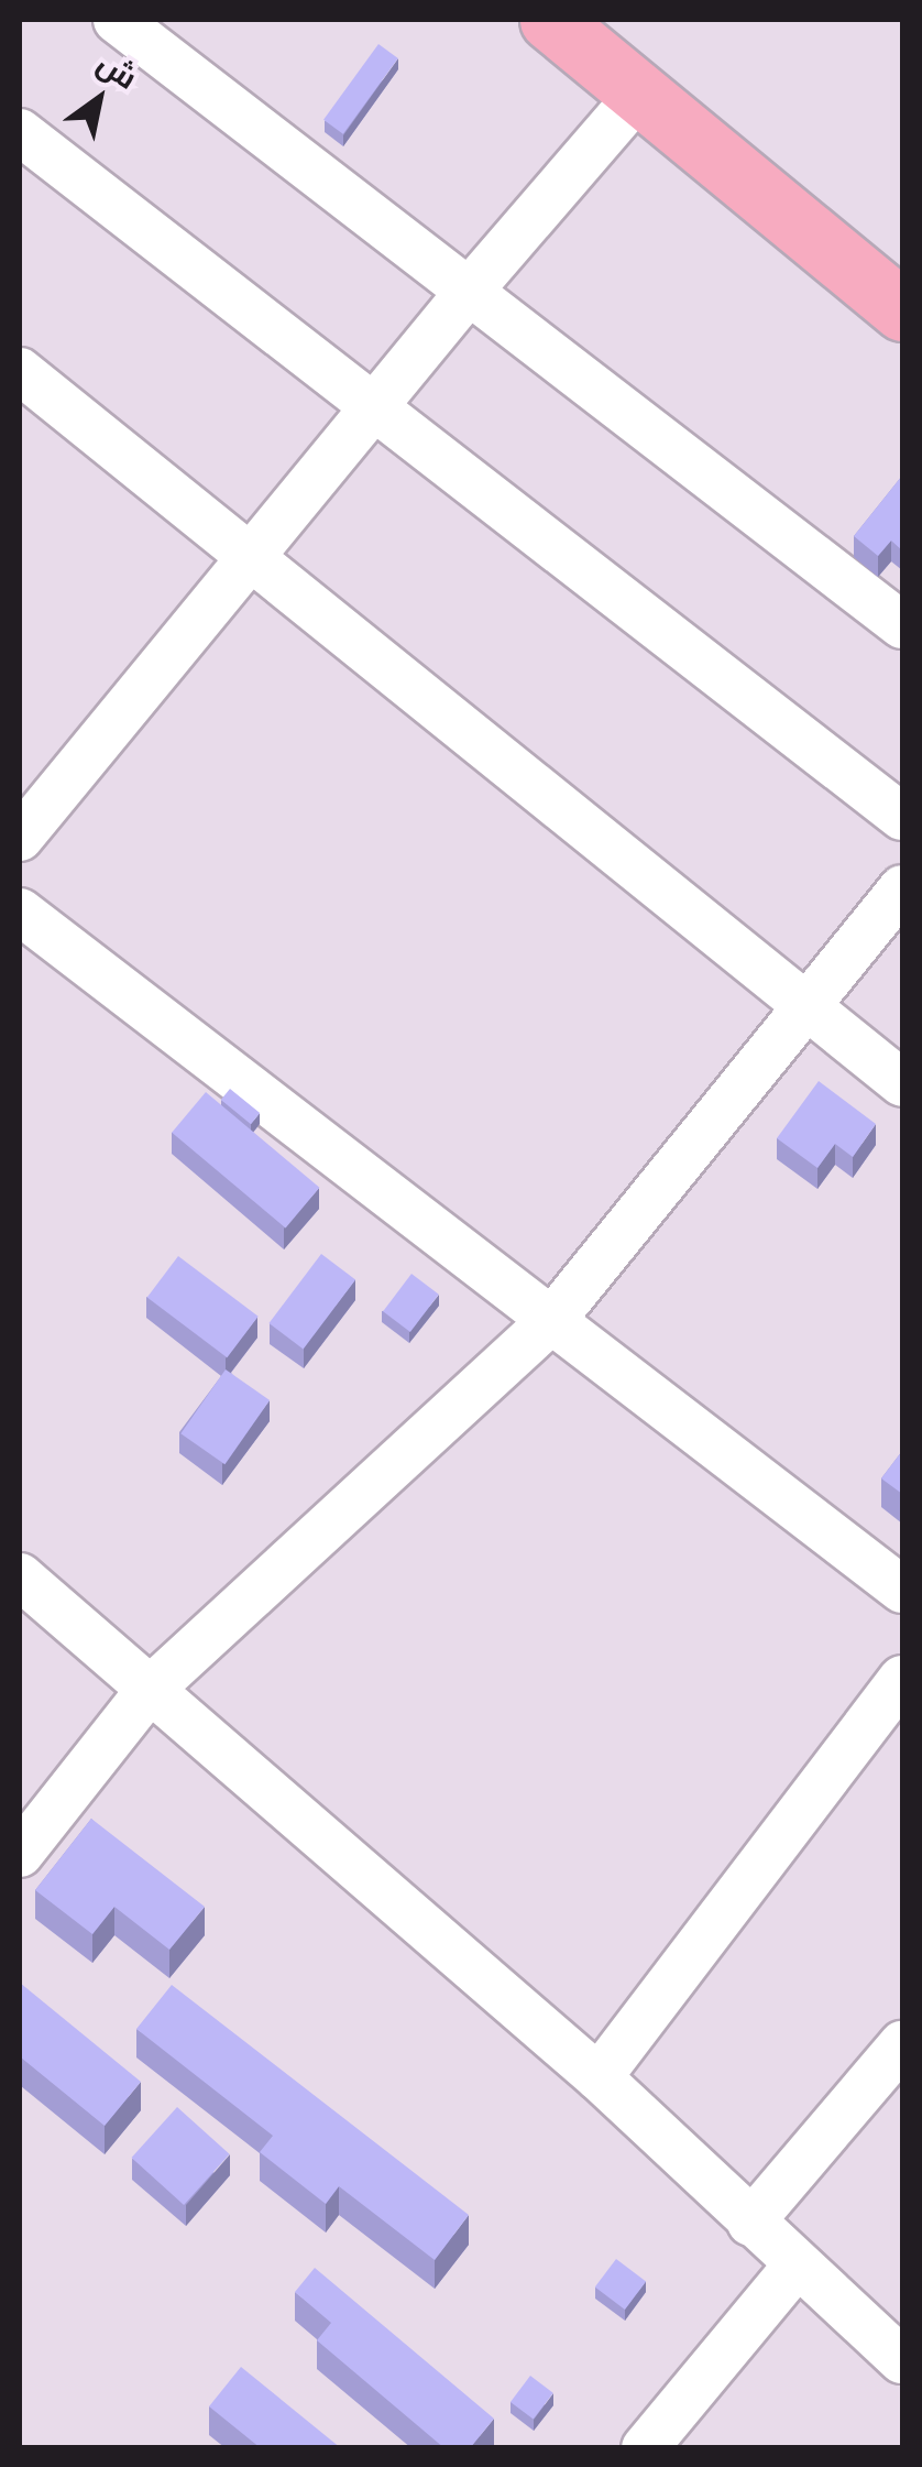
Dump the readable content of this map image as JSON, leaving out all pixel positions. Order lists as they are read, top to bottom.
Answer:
{
  "north": "top right"
}
